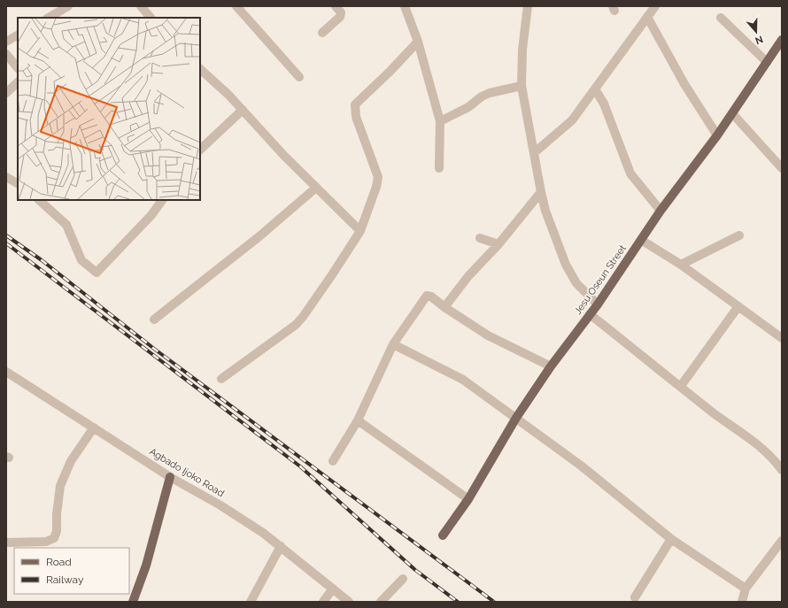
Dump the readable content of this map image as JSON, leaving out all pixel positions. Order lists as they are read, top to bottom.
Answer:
{
  "streets": {
    "main road": ["Jesu Oseun Street"],
    "street": ["Agbado Ijoko Road"]
  },
  "legend": ["Road", "Railway"],
  "north": "bottom"
}
